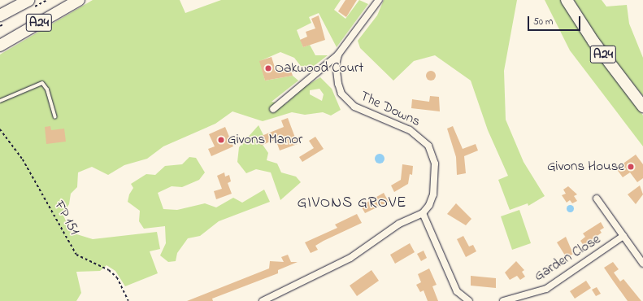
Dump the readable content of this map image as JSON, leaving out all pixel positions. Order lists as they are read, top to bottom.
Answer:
{
  "streets": {
    "highway": ["A24"],
    "street": ["The Downs", "Garden Close"],
    "path": ["FP 151"]
  },
  "districts": ["GIVONS GROVE"],
  "places": ["Oakwood Court", "Givons Manor", "Givons House"],
  "scale_bar": "50 m"
}
